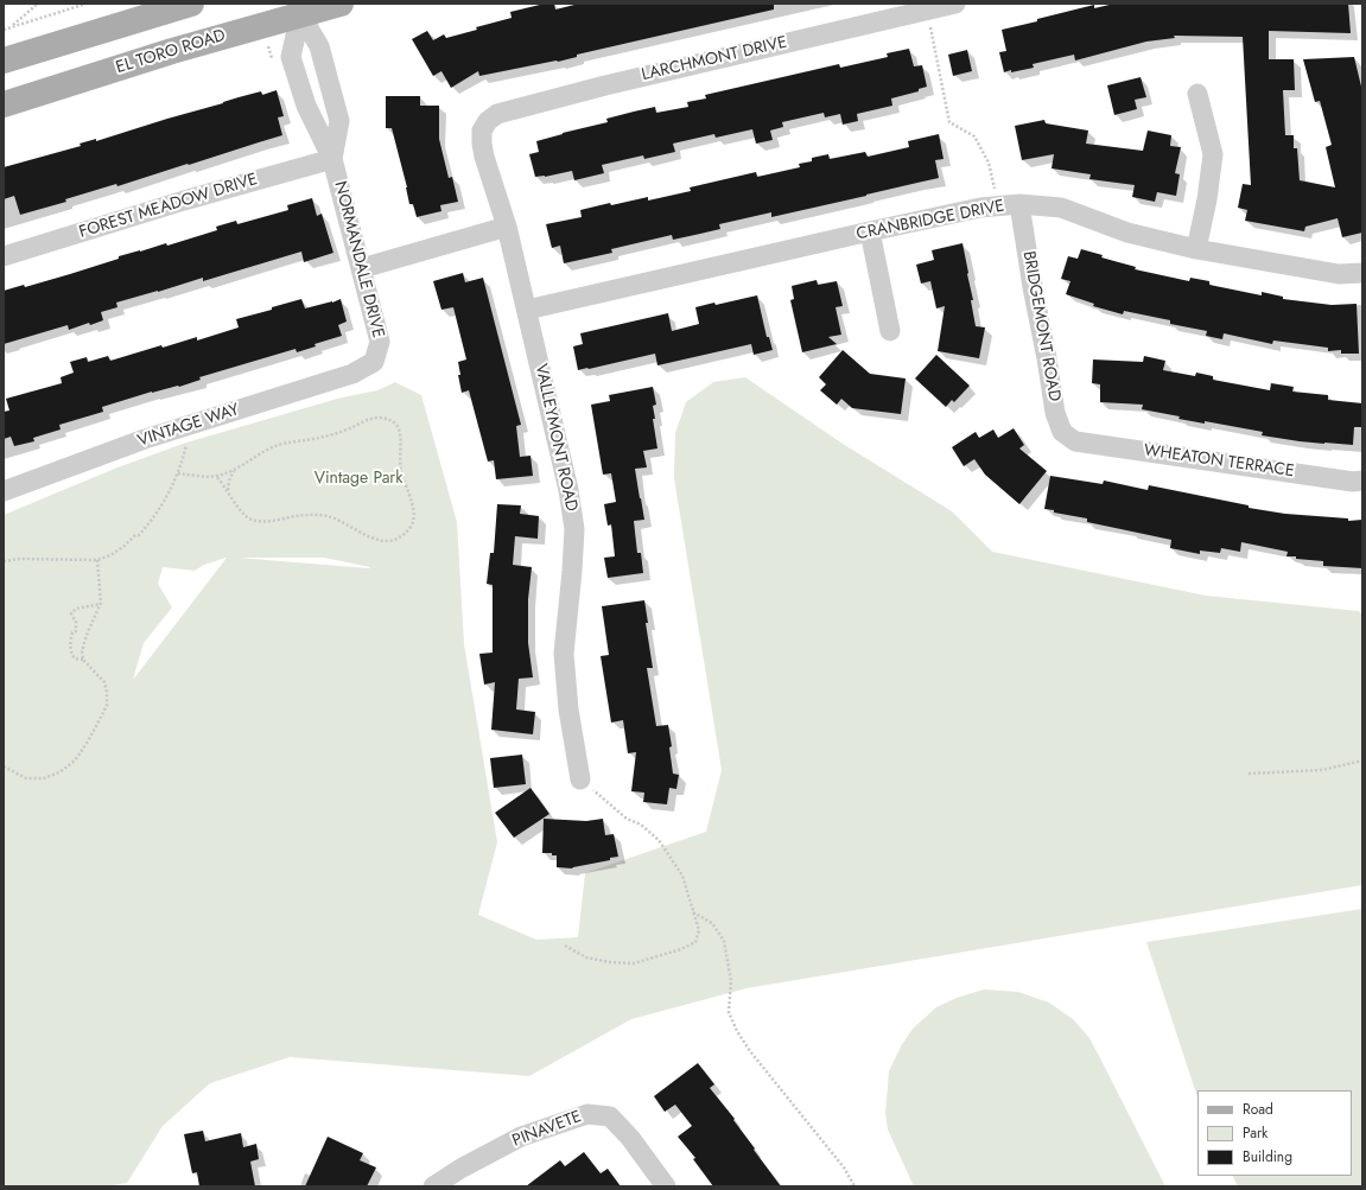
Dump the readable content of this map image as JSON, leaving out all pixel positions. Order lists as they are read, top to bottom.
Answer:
{
  "streets": {
    "main road": ["EL TORO ROAD"],
    "street": [
      "LARCHMONT DRIVE",
      "FOREST MEADOW DRIVE",
      "CRANBRIDGE DRIVE",
      "NORMANDALE DRIVE",
      "BRIDGEMONT ROAD",
      "VINTAGE WAY",
      "VALLEYMONT ROAD",
      "WHEATON TERRACE",
      "PINAVETE"
    ]
  },
  "crossings": [
    ["EL TORO ROAD", "NORMANDALE DRIVE"],
    ["LARCHMONT DRIVE", "VALLEYMONT ROAD"],
    ["FOREST MEADOW DRIVE", "NORMANDALE DRIVE"],
    ["CRANBRIDGE DRIVE", "BRIDGEMONT ROAD"],
    ["CRANBRIDGE DRIVE", "VALLEYMONT ROAD"],
    ["NORMANDALE DRIVE", "VINTAGE WAY"],
    ["BRIDGEMONT ROAD", "WHEATON TERRACE"]
  ],
  "parks": ["Vintage Park"],
  "legend": ["Road", "Park", "Building"]
}
